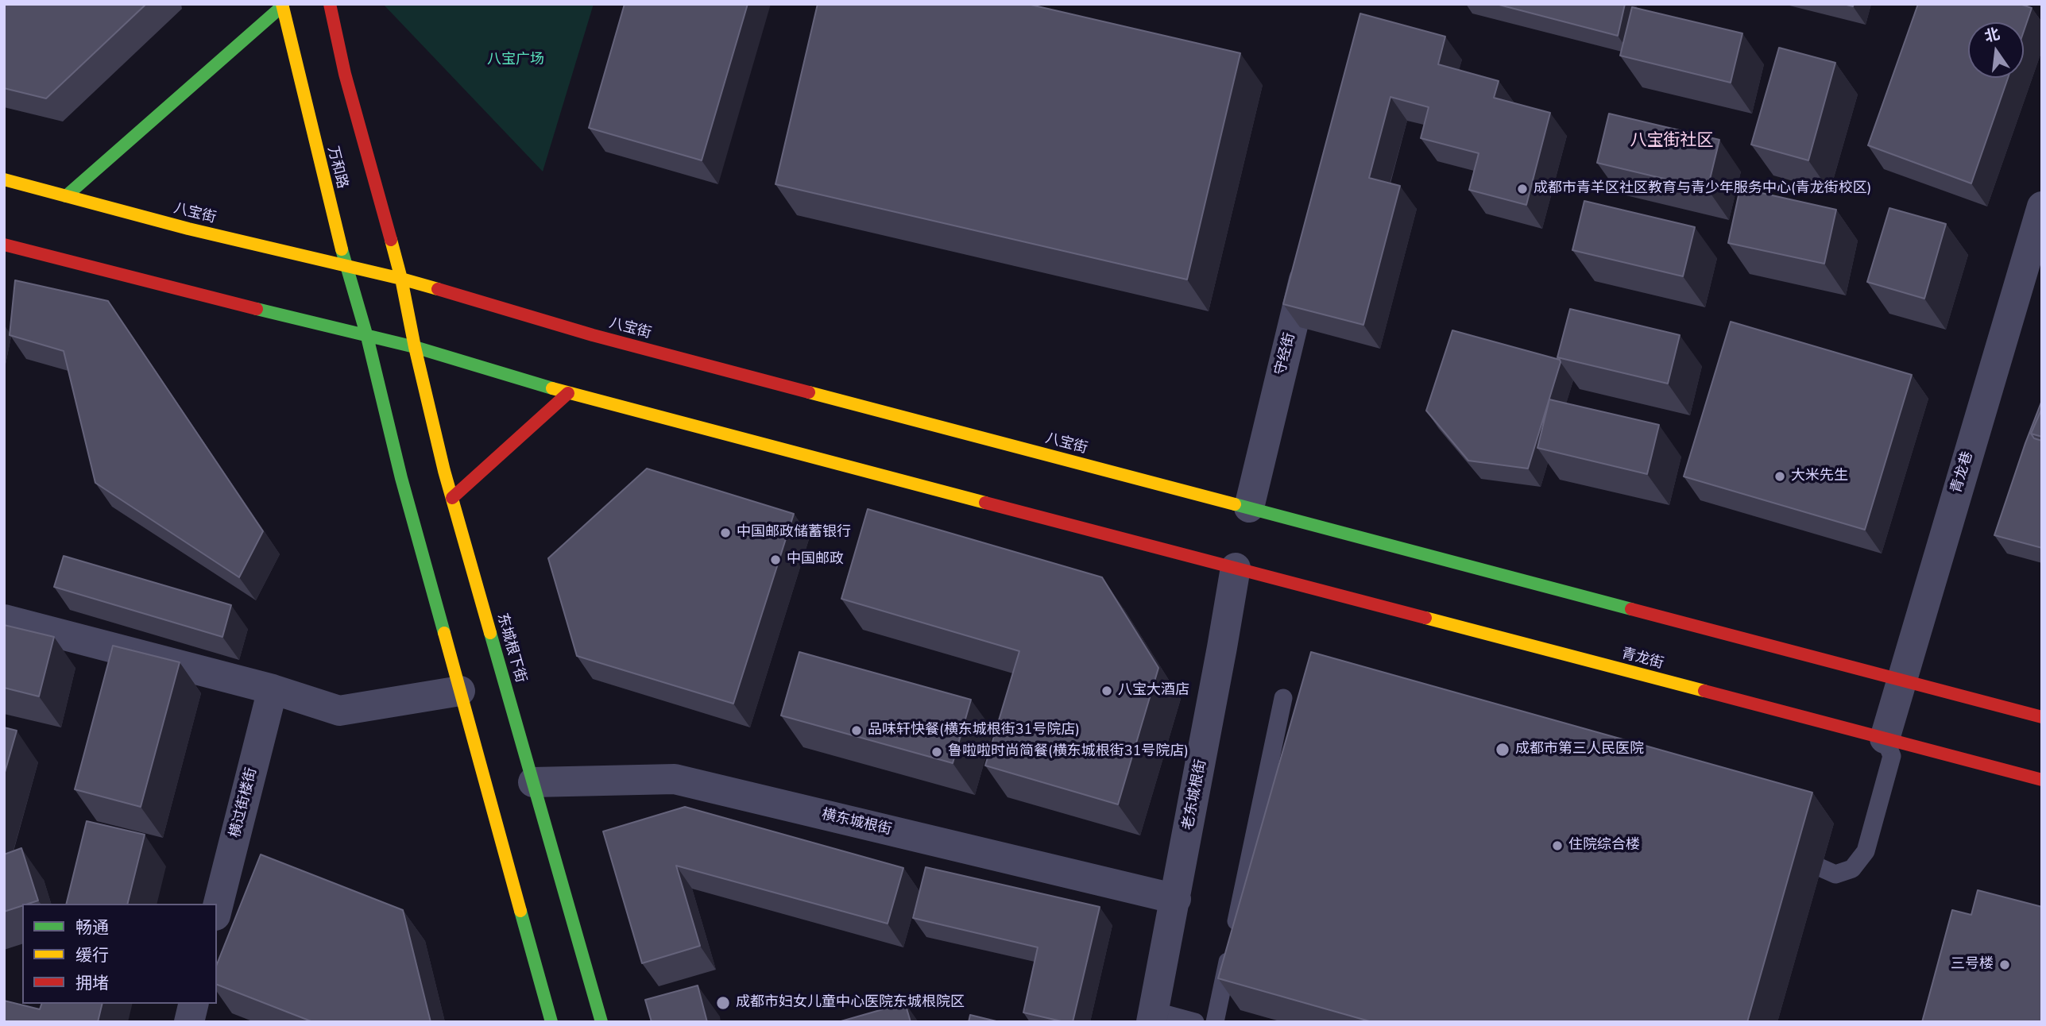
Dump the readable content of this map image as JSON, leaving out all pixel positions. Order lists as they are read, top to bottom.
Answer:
{
  "streets": {
    "main road": [
      "万和路",
      "八宝街",
      "东城根下街",
      "青龙街"
    ],
    "street": [
      "守经街",
      "青龙巷",
      "老东城根街",
      "横过街楼街",
      "横东城根街"
    ]
  },
  "crossings": [
    ["万和路", "八宝街"],
    ["八宝街", "守经街"],
    ["八宝街", "东城根下街"],
    ["青龙巷", "青龙街"],
    ["东城根下街", "横东城根街"],
    ["青龙街", "老东城根街"],
    ["老东城根街", "横东城根街"]
  ],
  "districts": ["八宝街社区"],
  "parks": ["八宝广场"],
  "places": [
    "成都市青羊区社区教育与青少年服务中心(青龙街校区)",
    "大米先生",
    "中国邮政储蓄银行",
    "中国邮政",
    "八宝大酒店",
    "品味轩快餐(横东城根街31号院店)",
    "成都市第三人民医院",
    "鲁啦啦时尚简餐(横东城根街31号院店)",
    "住院综合楼",
    "三号楼",
    "成都市妇女儿童中心医院东城根院区"
  ],
  "legend": ["畅通", "缓行", "拥堵"],
  "north": "top"
}
